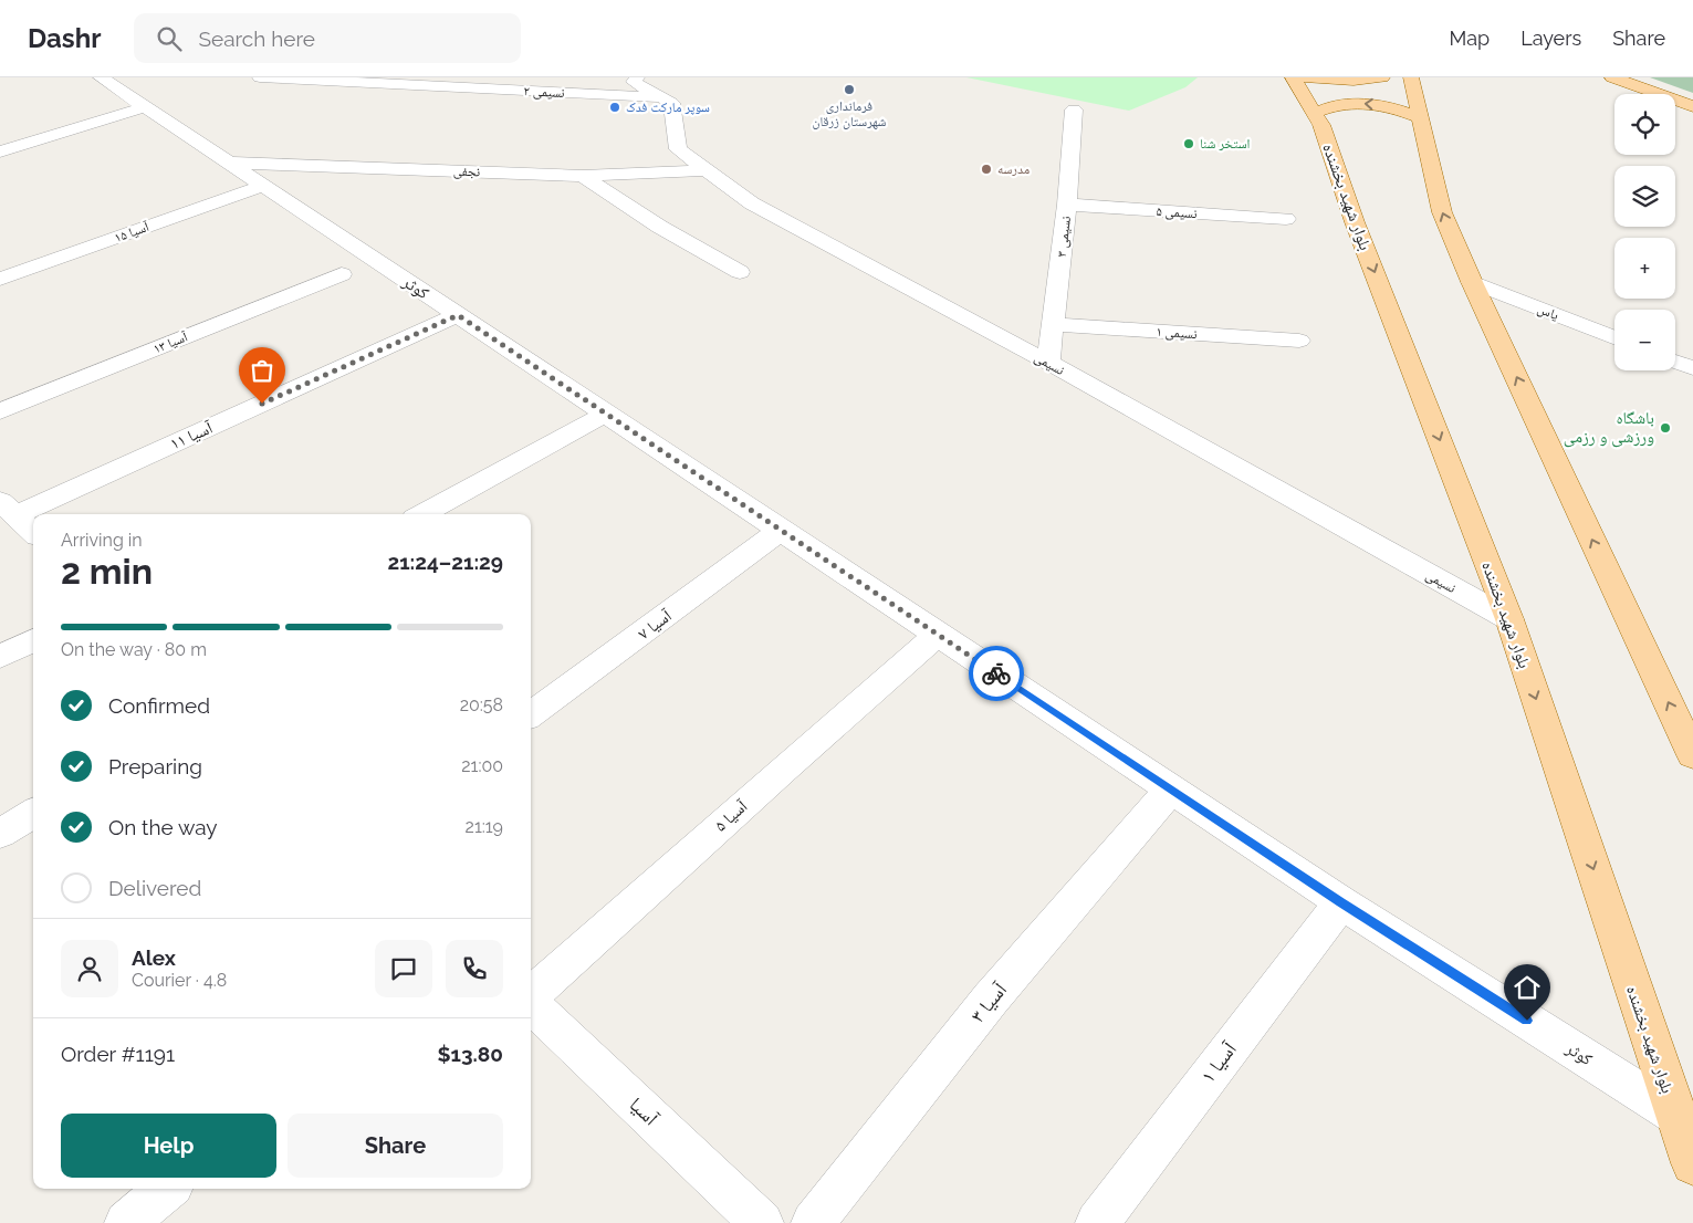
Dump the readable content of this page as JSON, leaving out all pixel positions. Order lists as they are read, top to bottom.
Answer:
{
  "streets": {
    "main road": ["بلوار شهید بخشنده"],
    "street": [
      "نسیمی ۲",
      "نجفی",
      "نسیمی ۵",
      "آسیا ۱۵",
      "نسیمی ۳",
      "کوثر",
      "یاس",
      "نسیمی ۱",
      "آسیا ۱۳",
      "نسیمی",
      "آسیا ۱۱",
      "آسیا ۷",
      "آسیا ۵",
      "آسیا ۳",
      "آسیا ۱",
      "آسیا"
    ]
  },
  "crossings": [
    ["نسیمی ۲", "نسیمی"],
    ["نجفی", "کوثر"],
    ["نجفی", "نسیمی"],
    ["بلوار شهید بخشنده", "کوثر"],
    ["بلوار شهید بخشنده", "نسیمی"],
    ["نسیمی ۵", "نسیمی ۳"],
    ["آسیا ۱۵", "کوثر"],
    ["نسیمی ۳", "نسیمی ۱"],
    ["نسیمی ۳", "نسیمی"],
    ["کوثر", "آسیا ۱۱"],
    ["کوثر", "آسیا ۷"],
    ["کوثر", "آسیا ۵"],
    ["کوثر", "آسیا ۳"],
    ["کوثر", "آسیا ۱"]
  ],
  "places": [
    "فرمانداری شهرستان زرقان",
    "سوپر مارکت فدک",
    "استخر شنا",
    "مدرسه",
    "باشگاه ورزشی و رزمی"
  ],
  "page": {
    "header": "Dashr",
    "search": "Search here",
    "nav": ["Map", "Layers", "Share"],
    "map_buttons": ["+", "−"],
    "heading": ["2 min", "Arriving in", "21:24–21:29"],
    "panel": [
      "Alex",
      "Courier · 4.8",
      "Order #1191",
      "$13.80"
    ],
    "bar": "On the way · 80 m",
    "list": [
      ["Confirmed", "20:58"],
      ["Preparing", "21:00"],
      ["On the way", "21:19"],
      "Delivered"
    ],
    "buttons": ["Help", "Share"]
  }
}
